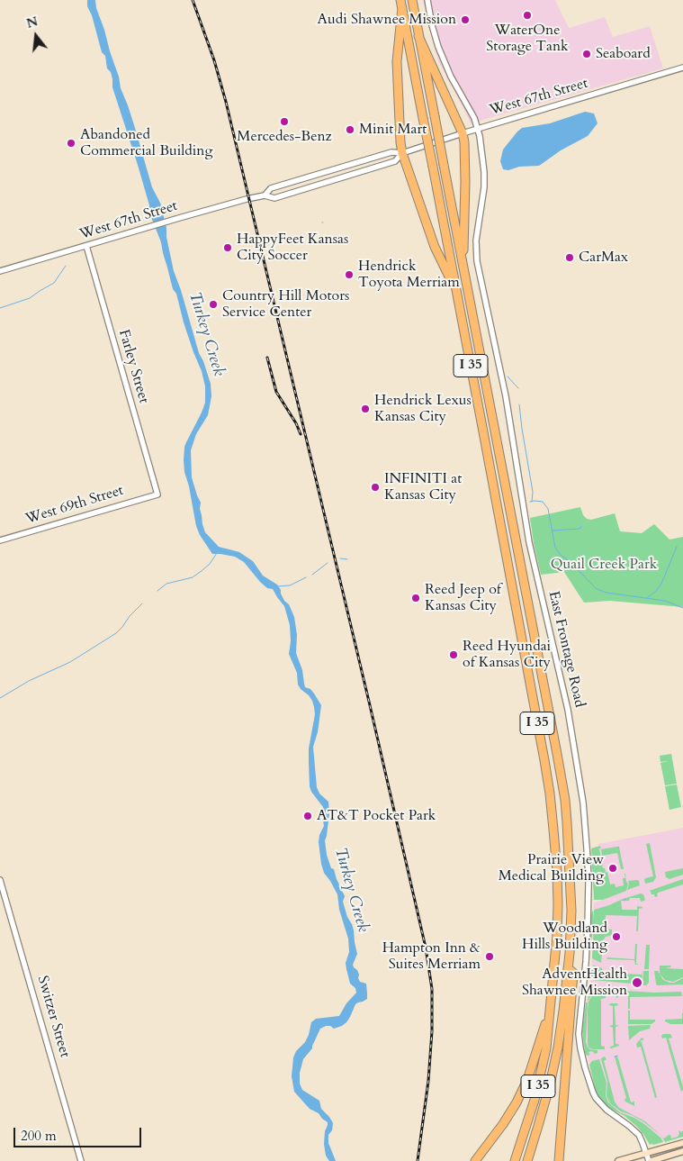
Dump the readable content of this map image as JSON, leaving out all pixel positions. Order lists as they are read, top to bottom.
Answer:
{
  "streets": {
    "highway": ["I 35"],
    "street": [
      "West 67th Street",
      "Farley Street",
      "West 69th Street",
      "East Frontage Road",
      "Switzer Street"
    ]
  },
  "crossings": [
    ["West 67th Street", "Farley Street"],
    ["West 67th Street", "East Frontage Road"],
    ["Farley Street", "West 69th Street"]
  ],
  "water": ["Turkey Creek"],
  "parks": ["Quail Creek Park"],
  "places": [
    "WaterOne Storage Tank",
    "Audi Shawnee Mission",
    "Seaboard",
    "Mercedes-Benz",
    "Minit Mart",
    "Abandoned Commercial Building",
    "HappyFeet Kansas City Soccer",
    "CarMax",
    "Hendrick Toyota Merriam",
    "Country Hill Motors Service Center",
    "Hendrick Lexus Kansas City",
    "INFINITI at Kansas City",
    "Reed Jeep of Kansas City",
    "Reed Hyundai of Kansas City",
    "AT&T Pocket Park",
    "Prairie View Medical Building",
    "Woodland Hills Building",
    "Hampton Inn & Suites Merriam",
    "AdventHealth Shawnee Mission"
  ],
  "scale_bar": "200 m",
  "north": "top"
}
